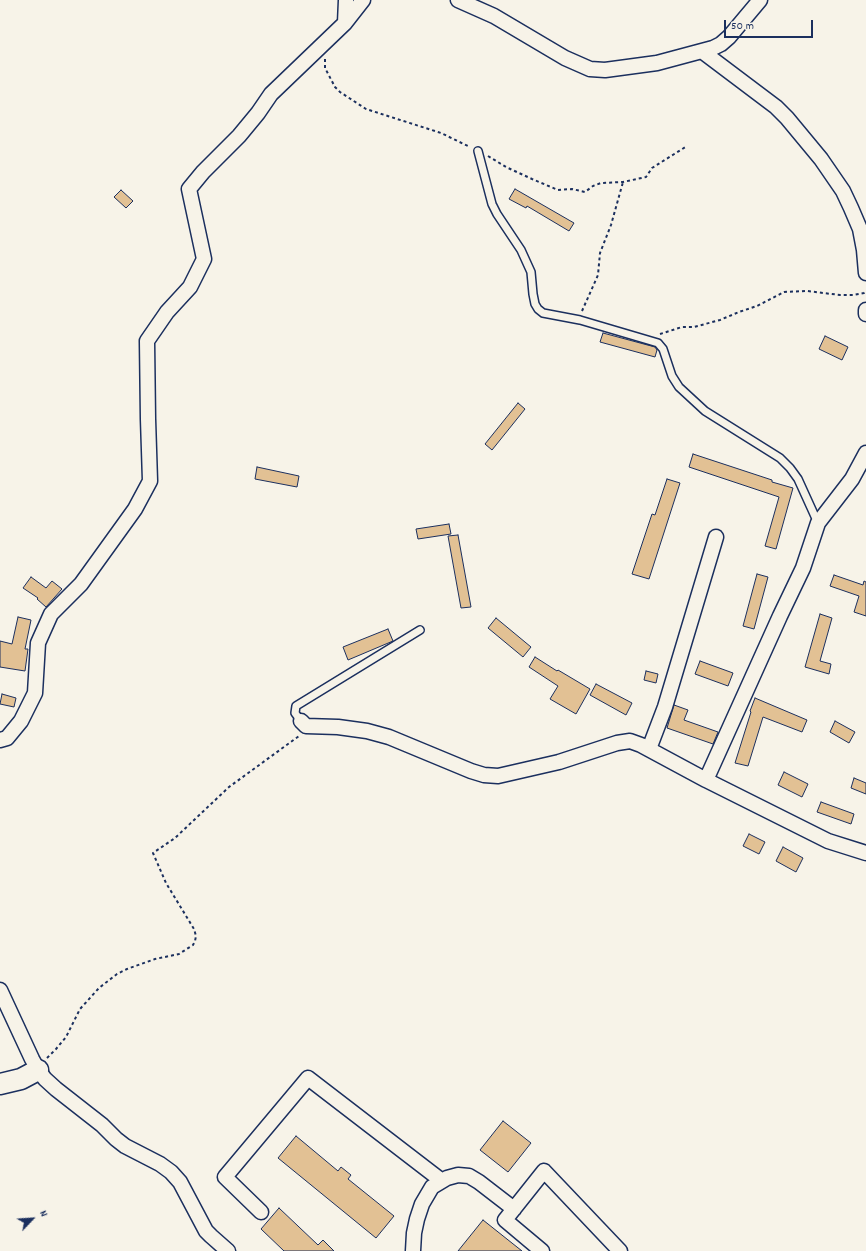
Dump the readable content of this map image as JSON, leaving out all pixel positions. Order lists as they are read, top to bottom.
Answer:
{
  "scale_bar": "50 m",
  "north": "top right"
}
